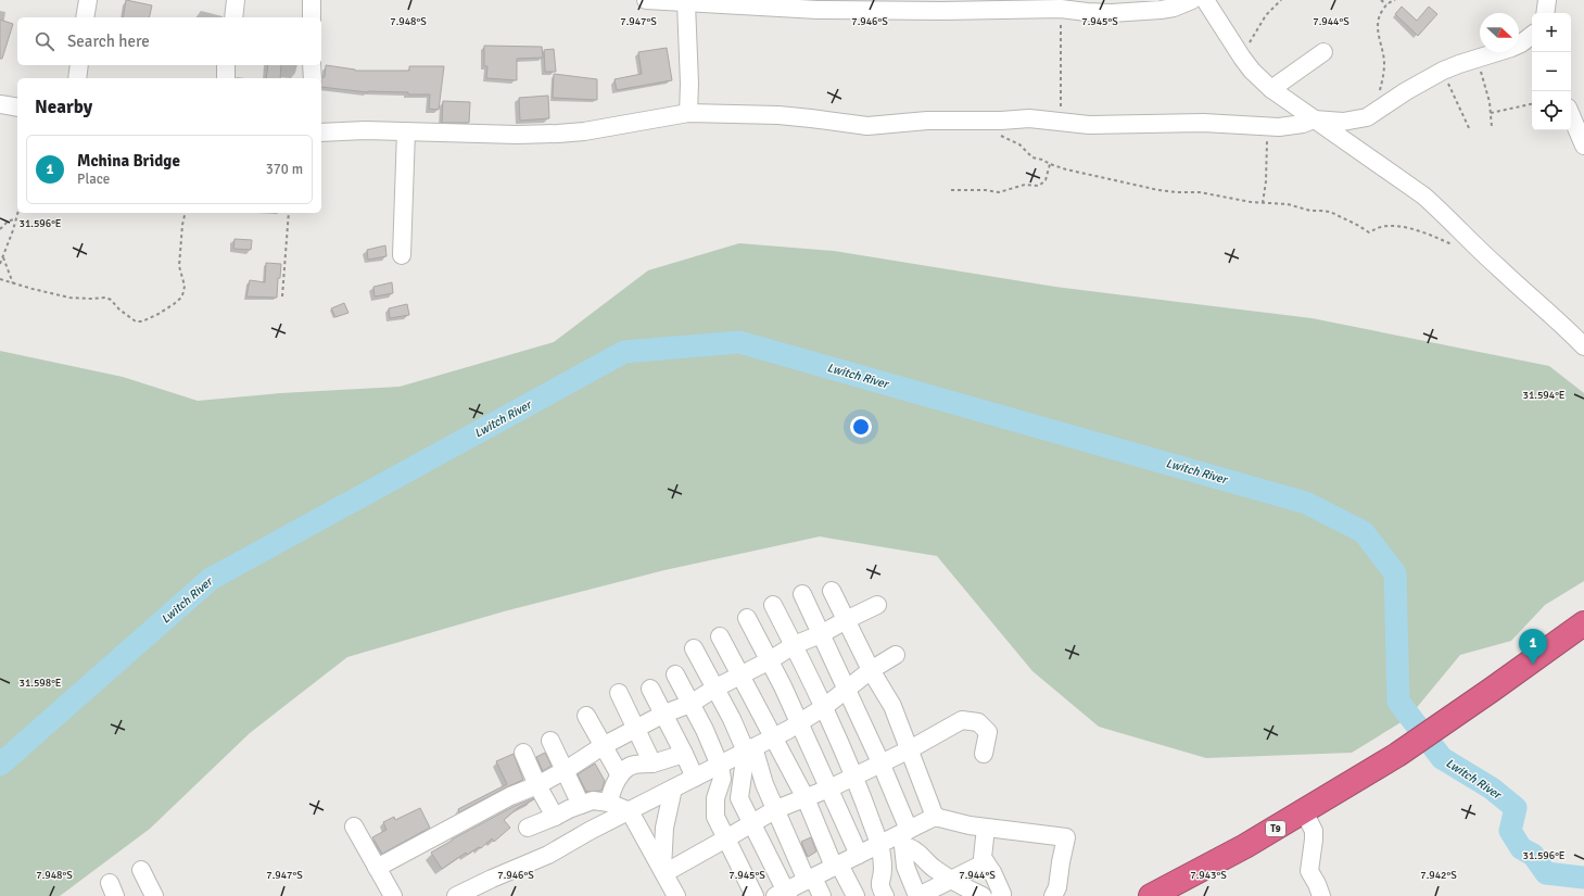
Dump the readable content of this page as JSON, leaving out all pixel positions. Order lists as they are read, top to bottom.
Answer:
{
  "streets": {
    "highway": ["T9"]
  },
  "water": ["Lwitch River"],
  "north": "right",
  "page": {
    "map_buttons": ["+", "−"],
    "search": "Search here",
    "heading": "Nearby",
    "list": [
      {
        "mark": "1",
        "name": "Mchina Bridge",
        "note": "Place",
        "value": "370 m"
      }
    ],
    "pins": "1"
  },
  "coordinates": [
    "7.948°S",
    "7.947°S",
    "7.946°S",
    "7.945°S",
    "7.944°S",
    "31.596°E",
    "31.594°E",
    "31.598°E",
    "7.943°S",
    "7.942°S"
  ]
}
